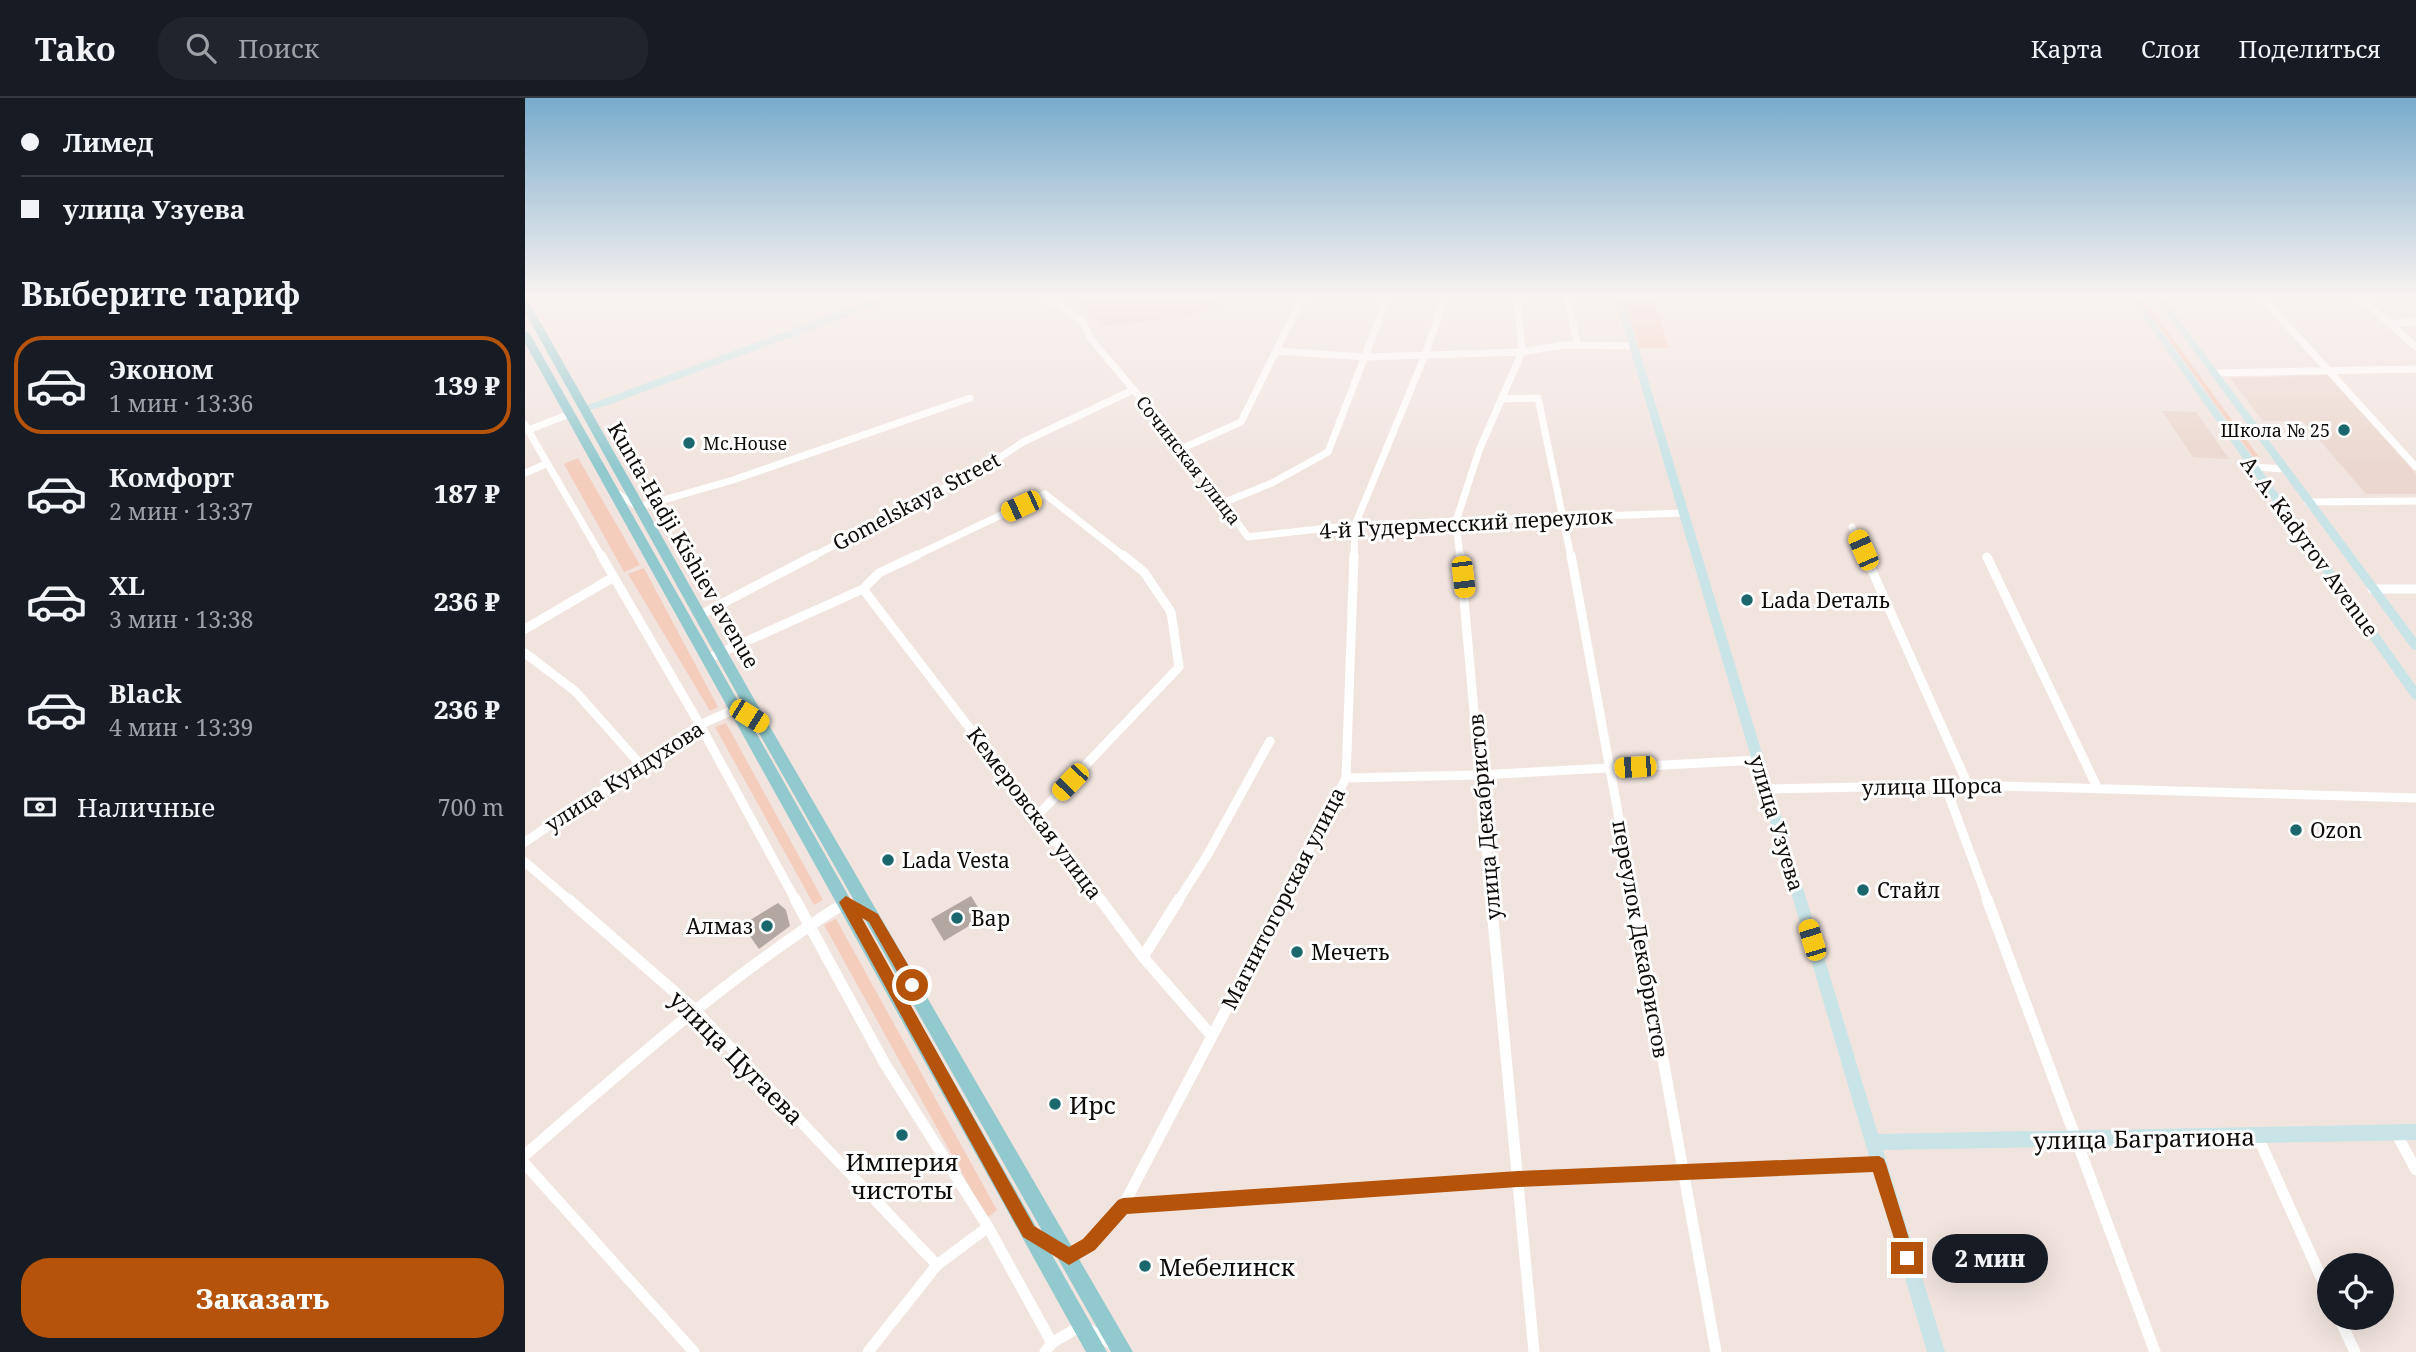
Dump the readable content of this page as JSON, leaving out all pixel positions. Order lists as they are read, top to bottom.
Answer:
{
  "streets": {
    "main road": ["Kunta-Hadji Kishiev avenue"],
    "street": [
      "Сочинская улица",
      "Gomelskaya Street",
      "4-й Гудермесский переулок",
      "A. A. Kadyrov Avenue",
      "улица Кундухова",
      "улица Щорса",
      "Кемеровская улица",
      "улица Декабристов",
      "улица Узуева",
      "Магнитогорская улица",
      "переулок Декабристов",
      "улица Цугаева",
      "улица Багратиона"
    ]
  },
  "crossings": [
    ["Сочинская улица", "Gomelskaya Street"],
    ["Сочинская улица", "4-й Гудермесский переулок"],
    ["Gomelskaya Street", "Kunta-Hadji Kishiev avenue"],
    ["4-й Гудермесский переулок", "улица Декабристов"],
    ["4-й Гудермесский переулок", "улица Узуева"],
    ["4-й Гудермесский переулок", "Магнитогорская улица"],
    ["4-й Гудермесский переулок", "переулок Декабристов"],
    ["Kunta-Hadji Kishiev avenue", "улица Кундухова"],
    ["Kunta-Hadji Kishiev avenue", "Магнитогорская улица"],
    ["улица Щорса", "улица Узуева"],
    ["Кемеровская улица", "Магнитогорская улица"],
    ["улица Декабристов", "переулок Декабристов"],
    ["улица Узуева", "улица Багратиона"]
  ],
  "places": [
    "Школа № 25",
    "Mc.House",
    "Lada Dеталь",
    "Ozon",
    "Lada Vesta",
    "Стайл",
    "Вар",
    "Алмаз",
    "Мечеть",
    "Ирс",
    "Империя чистоты",
    "Мебелинск"
  ],
  "page": {
    "header": "Tako",
    "search": "Поиск",
    "nav": ["Карта", "Слои", "Поделиться"],
    "banner": ["Лимед", "улица Узуева"],
    "heading": "Выберите тариф",
    "list": [
      {
        "name": "Эконом",
        "note": "1 мин · 13:36",
        "value": "139 ₽"
      },
      {
        "name": "Комфорт",
        "note": "2 мин · 13:37",
        "value": "187 ₽"
      },
      {
        "name": "XL",
        "note": "3 мин · 13:38",
        "value": "236 ₽"
      },
      {
        "name": "Black",
        "note": "4 мин · 13:39",
        "value": "236 ₽"
      }
    ],
    "pay": ["Наличные", "700 m"],
    "bubble": "2 мин",
    "buttons": "Заказать"
  }
}
